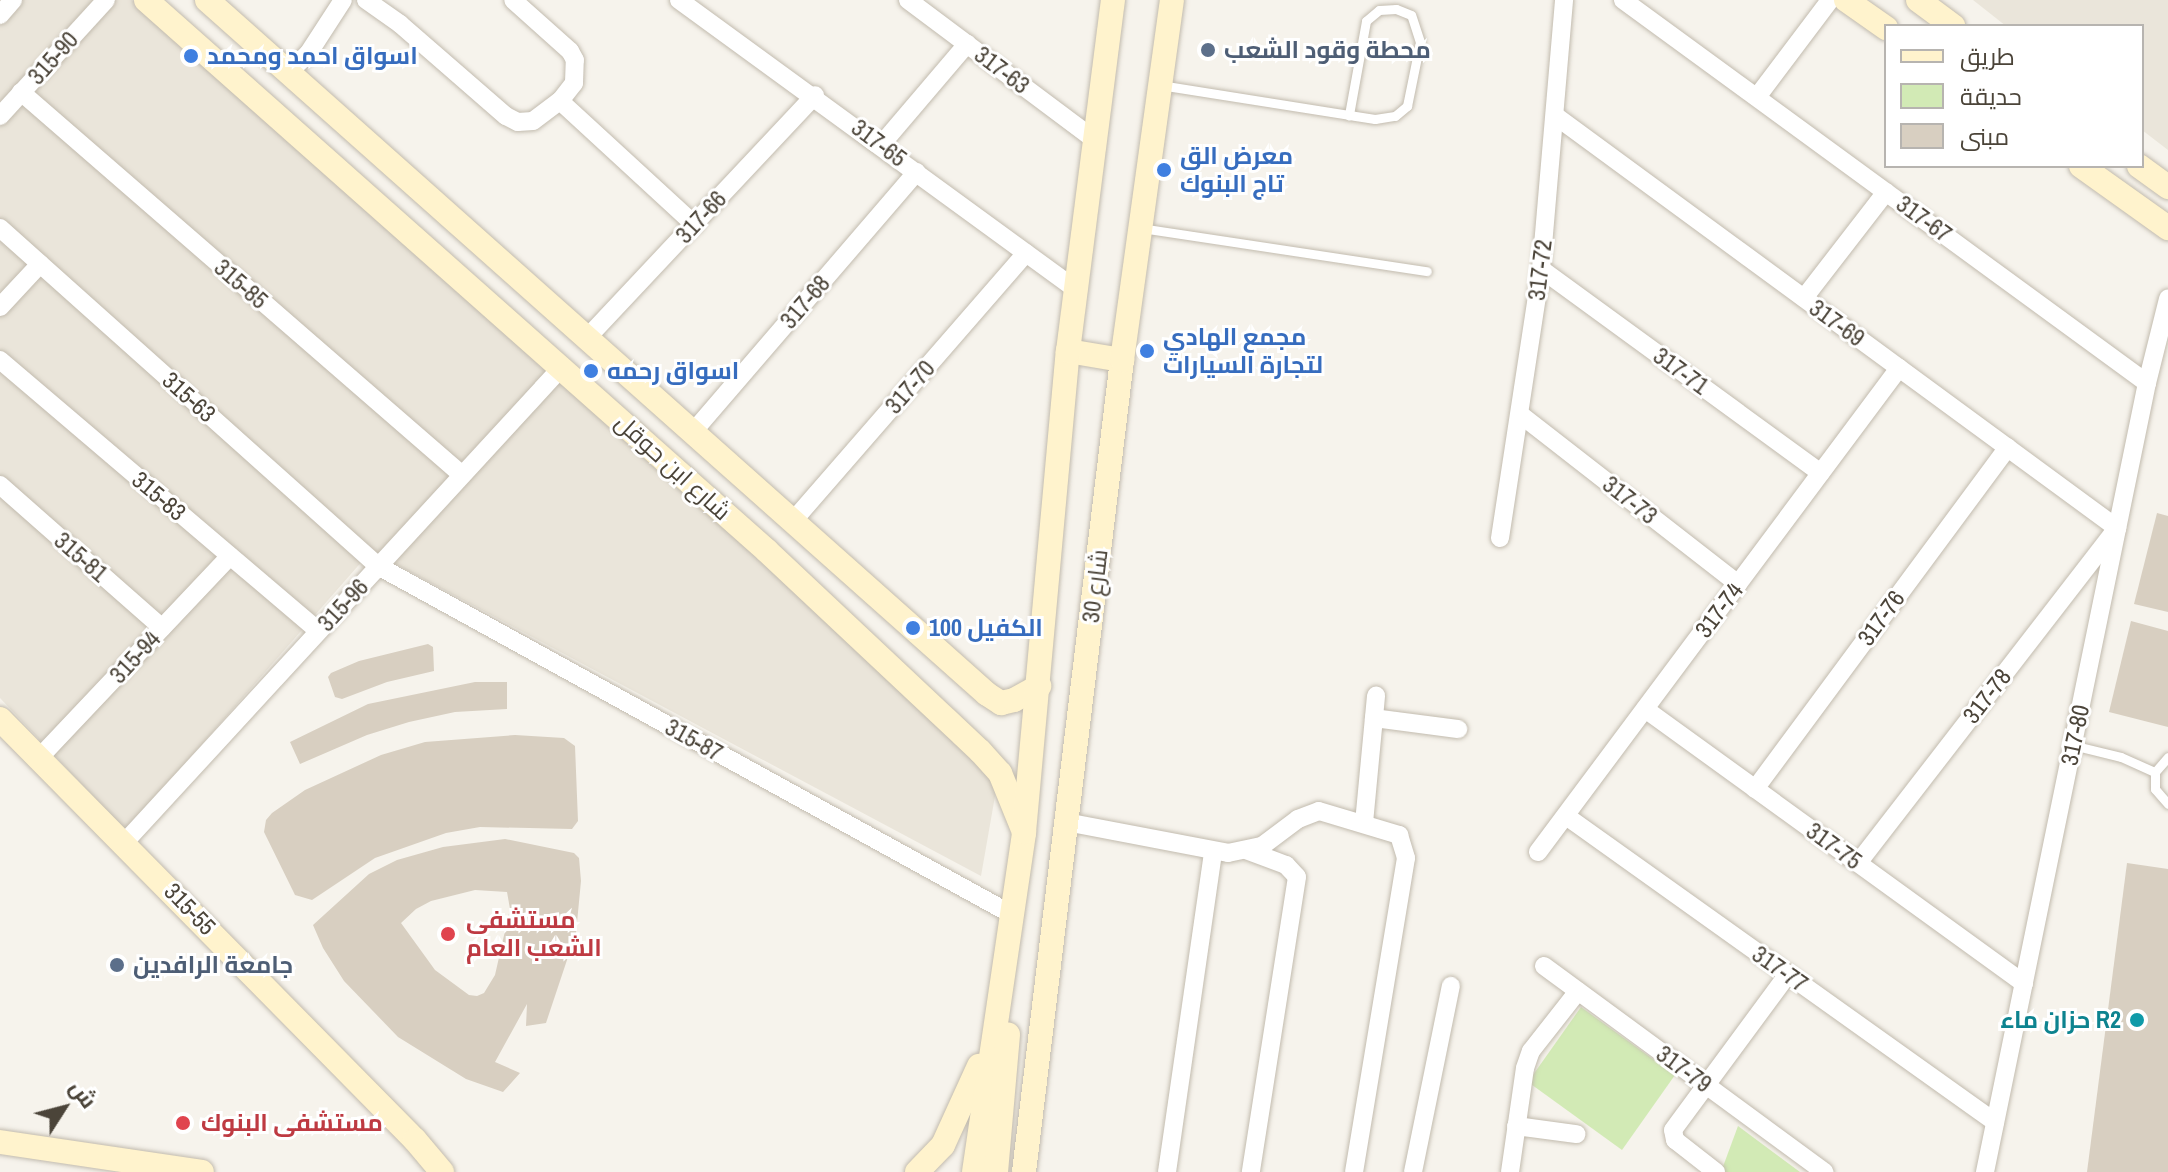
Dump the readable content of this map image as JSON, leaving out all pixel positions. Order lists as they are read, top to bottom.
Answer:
{
  "streets": {
    "street": [
      "315-90",
      "317-63",
      "317-65",
      "317-66",
      "317-67",
      "317-72",
      "315-85",
      "317-68",
      "317-69",
      "317-71",
      "317-70",
      "315-63",
      "شارع ابن حوقل",
      "315-83",
      "317-73",
      "315-81",
      "شارع 30",
      "315-96",
      "317-74",
      "317-76",
      "315-94",
      "317-78",
      "317-80",
      "315-87",
      "317-75",
      "315-55",
      "317-77",
      "317-79"
    ]
  },
  "crossings": [
    ["315-90", "315-85"],
    ["317-63", "شارع 30"],
    ["317-65", "317-66"],
    ["317-65", "317-68"],
    ["317-65", "317-70"],
    ["317-65", "شارع 30"],
    ["317-66", "شارع ابن حوقل"],
    ["317-67", "317-80"],
    ["317-72", "317-69"],
    ["317-72", "317-71"],
    ["317-72", "317-73"],
    ["315-85", "315-96"],
    ["317-68", "شارع ابن حوقل"],
    ["317-69", "317-74"],
    ["317-69", "317-76"],
    ["317-69", "317-78"],
    ["317-69", "317-80"],
    ["317-71", "317-74"],
    ["317-70", "شارع ابن حوقل"],
    ["315-63", "315-96"],
    ["315-63", "315-87"],
    ["شارع ابن حوقل", "شارع 30"],
    ["شارع ابن حوقل", "315-96"],
    ["315-83", "315-96"],
    ["315-83", "315-94"],
    ["317-73", "317-74"],
    ["315-81", "315-94"],
    ["شارع 30", "315-87"],
    ["315-96", "315-87"],
    ["315-96", "315-55"],
    ["317-74", "317-75"],
    ["317-74", "317-77"],
    ["317-76", "317-75"],
    ["315-94", "315-55"],
    ["317-78", "317-80"],
    ["317-78", "317-75"],
    ["317-80", "317-75"],
    ["317-80", "317-77"]
  ],
  "places": [
    "محطة وقود الشعب",
    "اسواق احمد ومحمد",
    "معرض الق تاج البنوك",
    "مجمع الهادي لتجارة السيارات",
    "اسواق رحمه",
    "الكفيل 100",
    "مستشفى الشعب العام",
    "جامعة الرافدين",
    "حزان ماء R2",
    "مستشفى البنوك"
  ],
  "legend": ["طريق", "حديقة", "مبنى"],
  "north": "top right"
}
